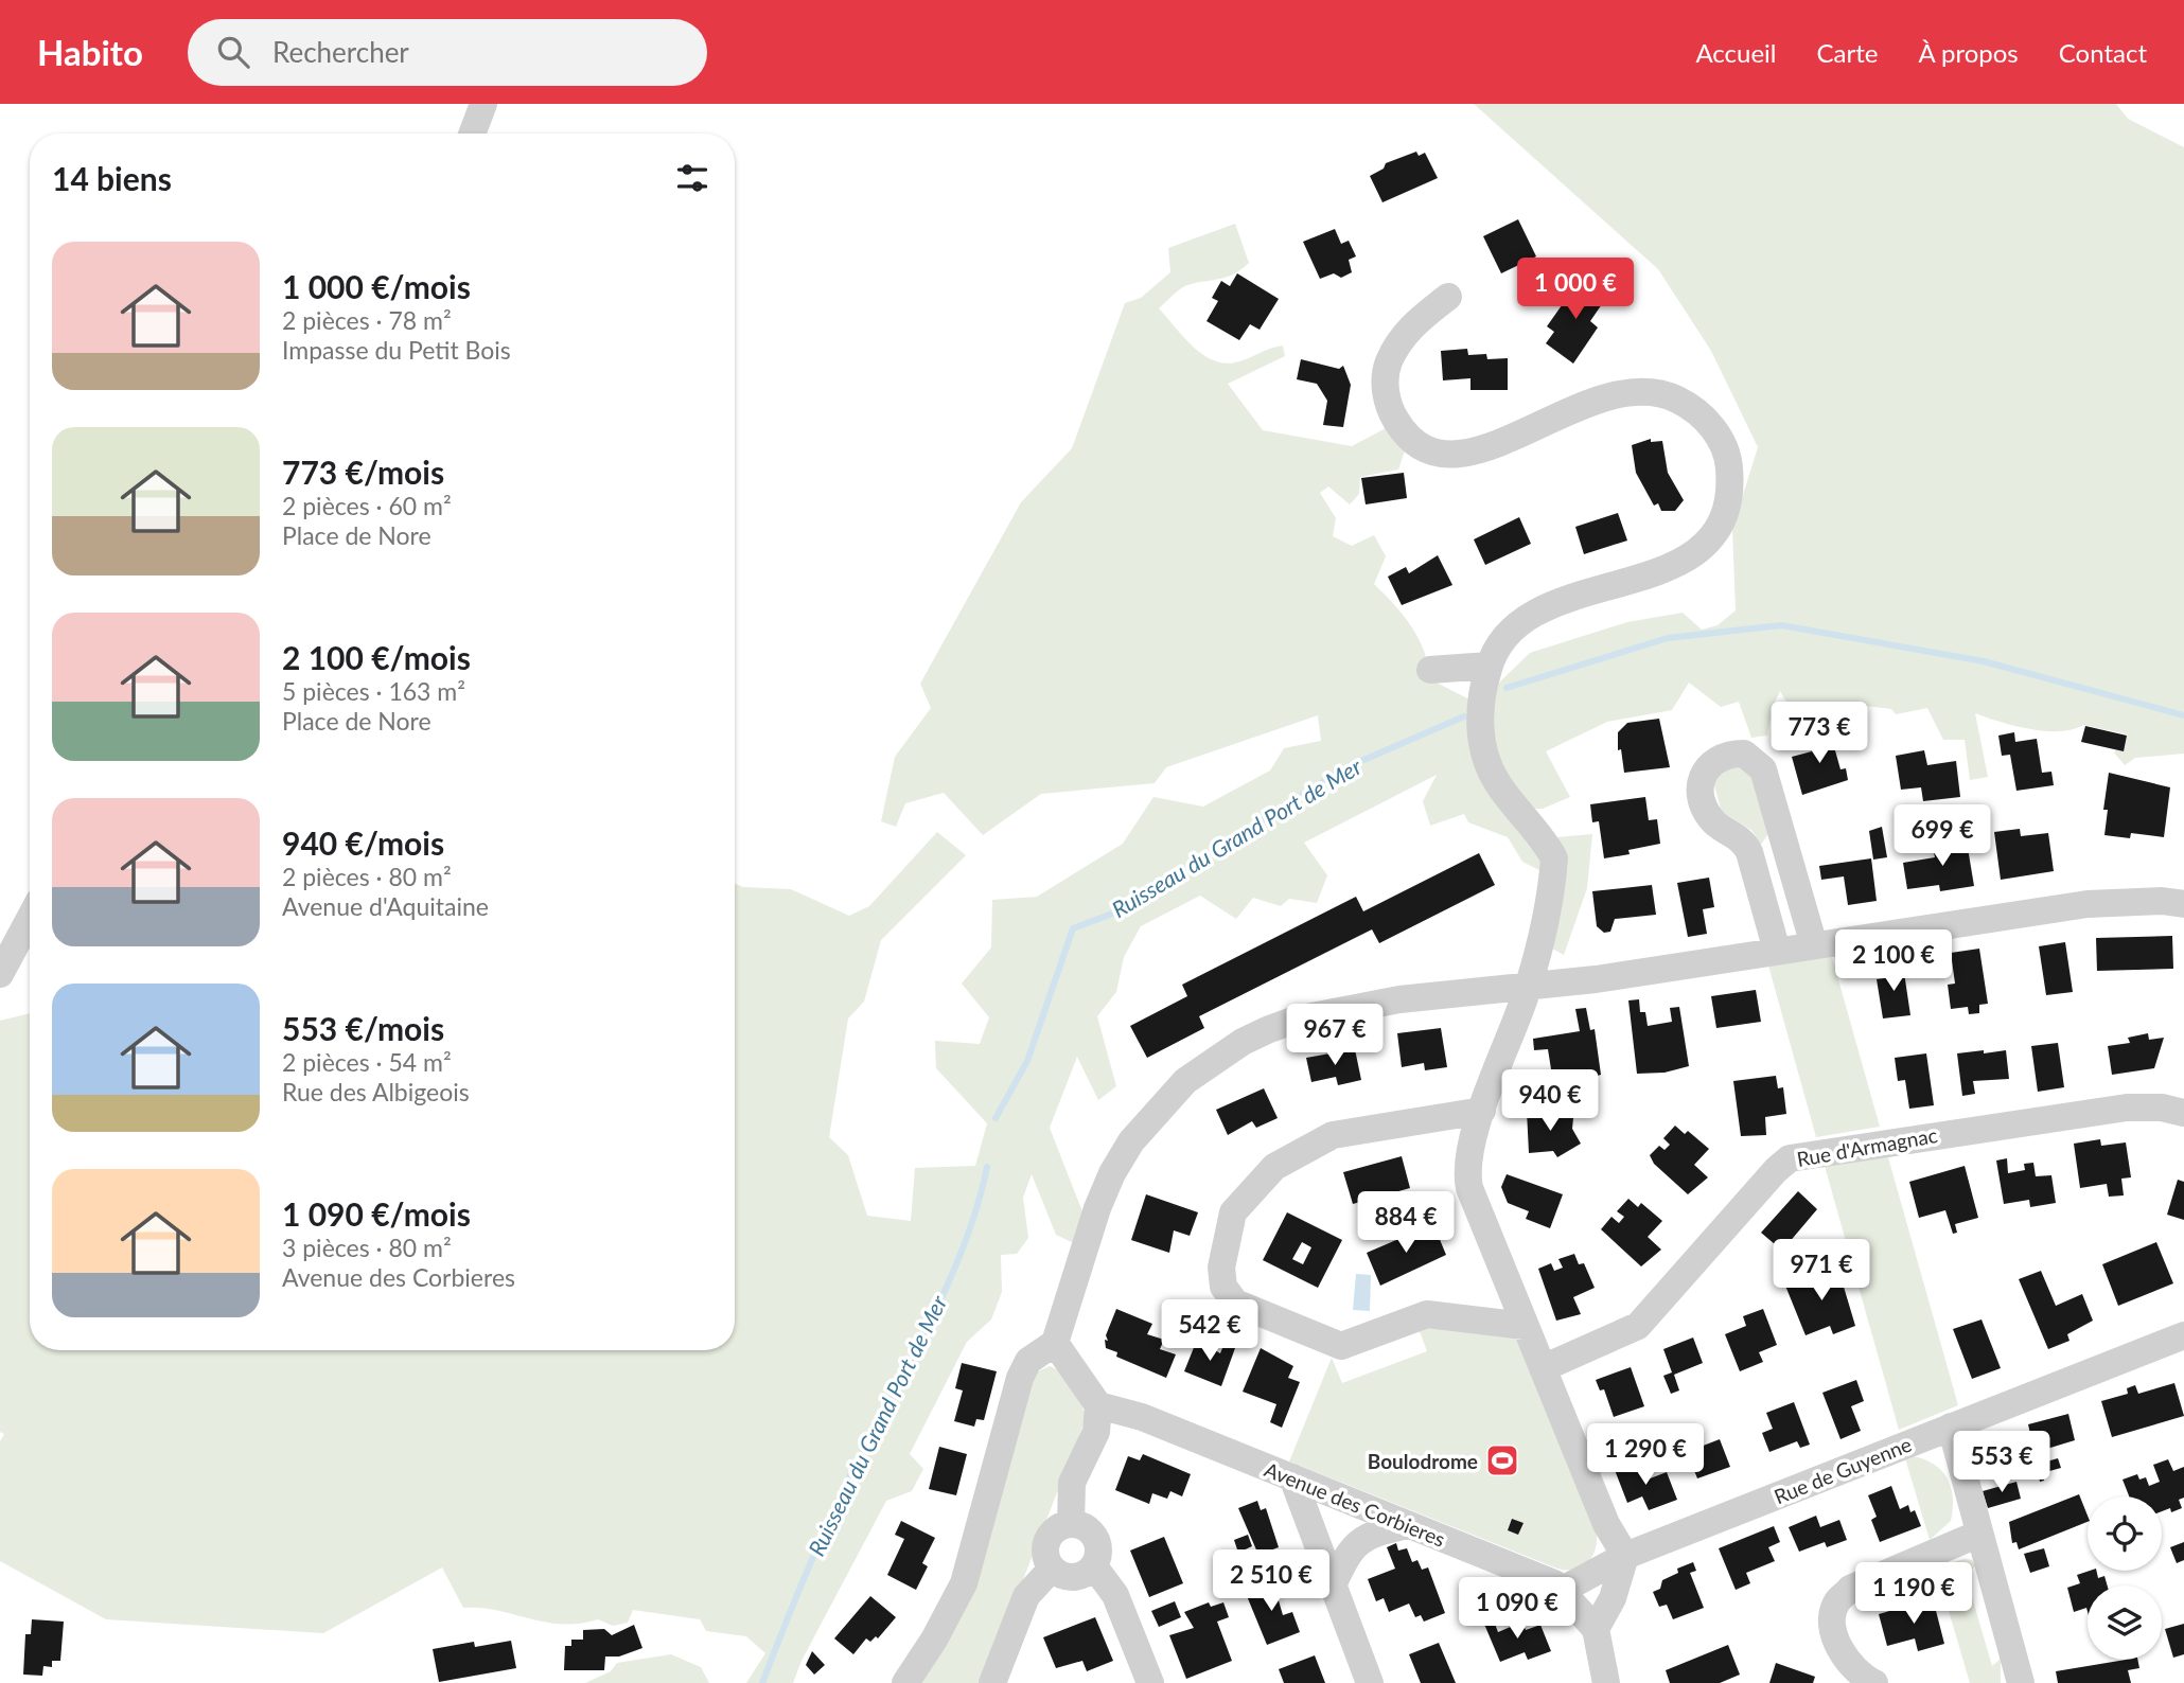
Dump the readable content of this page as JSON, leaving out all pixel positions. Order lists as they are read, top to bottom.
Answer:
{
  "streets": {
    "street": ["Rue d'Armagnac", "Rue de Guyenne", "Avenue des Corbieres"]
  },
  "crossings": [
    ["Rue de Guyenne", "Avenue des Corbieres"]
  ],
  "water": ["Ruisseau du Grand Port de Mer"],
  "places": {
    "sports": ["Boulodrome"]
  },
  "page": {
    "header": "Habito",
    "search": "Rechercher",
    "nav": [
      "Accueil",
      "Carte",
      "À propos",
      "Contact"
    ],
    "heading": "14 biens",
    "list": [
      {
        "name": "1 000 €/mois",
        "note": "2 pièces · 78 m² · Impasse du Petit Bois"
      },
      {
        "name": "773 €/mois",
        "note": "2 pièces · 60 m² · Place de Nore"
      },
      {
        "name": "2 100 €/mois",
        "note": "5 pièces · 163 m² · Place de Nore"
      },
      {
        "name": "940 €/mois",
        "note": "2 pièces · 80 m² · Avenue d'Aquitaine"
      },
      {
        "name": "553 €/mois",
        "note": "2 pièces · 54 m² · Rue des Albigeois"
      },
      {
        "name": "1 090 €/mois",
        "note": "3 pièces · 80 m² · Avenue des Corbieres"
      }
    ],
    "price": [
      "1 000 €",
      "773 €",
      "699 €",
      "2 100 €",
      "967 €",
      "940 €",
      "884 €",
      "971 €",
      "542 €",
      "1 290 €",
      "553 €",
      "2 510 €",
      "1 190 €",
      "1 090 €"
    ]
  }
}
